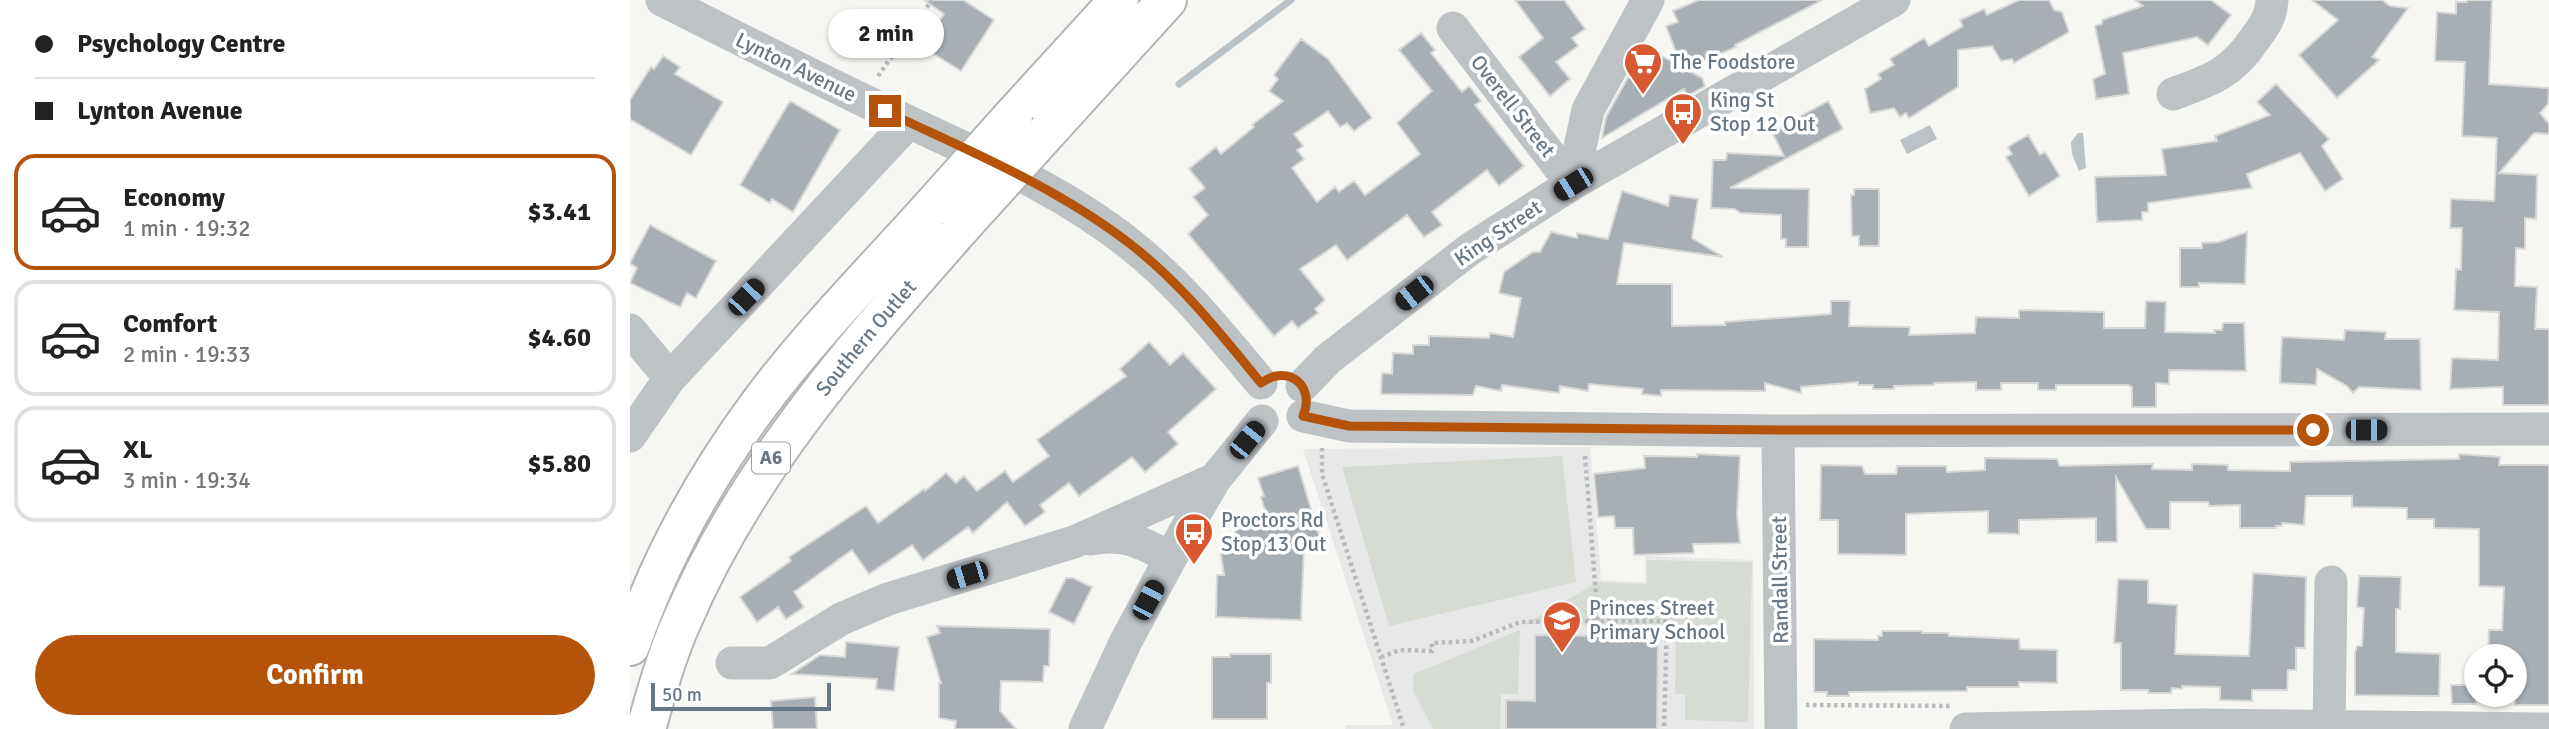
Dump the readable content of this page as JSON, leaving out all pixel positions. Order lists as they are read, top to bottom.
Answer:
{
  "streets": {
    "highway": ["Southern Outlet", "A6"],
    "street": [
      "Lynton Avenue",
      "Overell Street",
      "King Street",
      "Randall Street"
    ]
  },
  "crossings": [
    ["Lynton Avenue", "King Street"],
    ["Overell Street", "King Street"]
  ],
  "places": {
    "supermarket": ["The Foodstore"],
    "bus stop": ["King St Stop 12 Out", "Proctors Rd Stop 13 Out"],
    "school or university": ["Princes Street Primary School"]
  },
  "scale_bar": "50 m",
  "page": {
    "banner": ["Psychology Centre", "Lynton Avenue"],
    "bubble": "2 min",
    "list": [
      {
        "name": "Economy",
        "note": "1 min · 19:32",
        "value": "$3.41"
      },
      {
        "name": "Comfort",
        "note": "2 min · 19:33",
        "value": "$4.60"
      },
      {
        "name": "XL",
        "note": "3 min · 19:34",
        "value": "$5.80"
      }
    ],
    "buttons": "Confirm",
    "scale": "50 m"
  }
}
